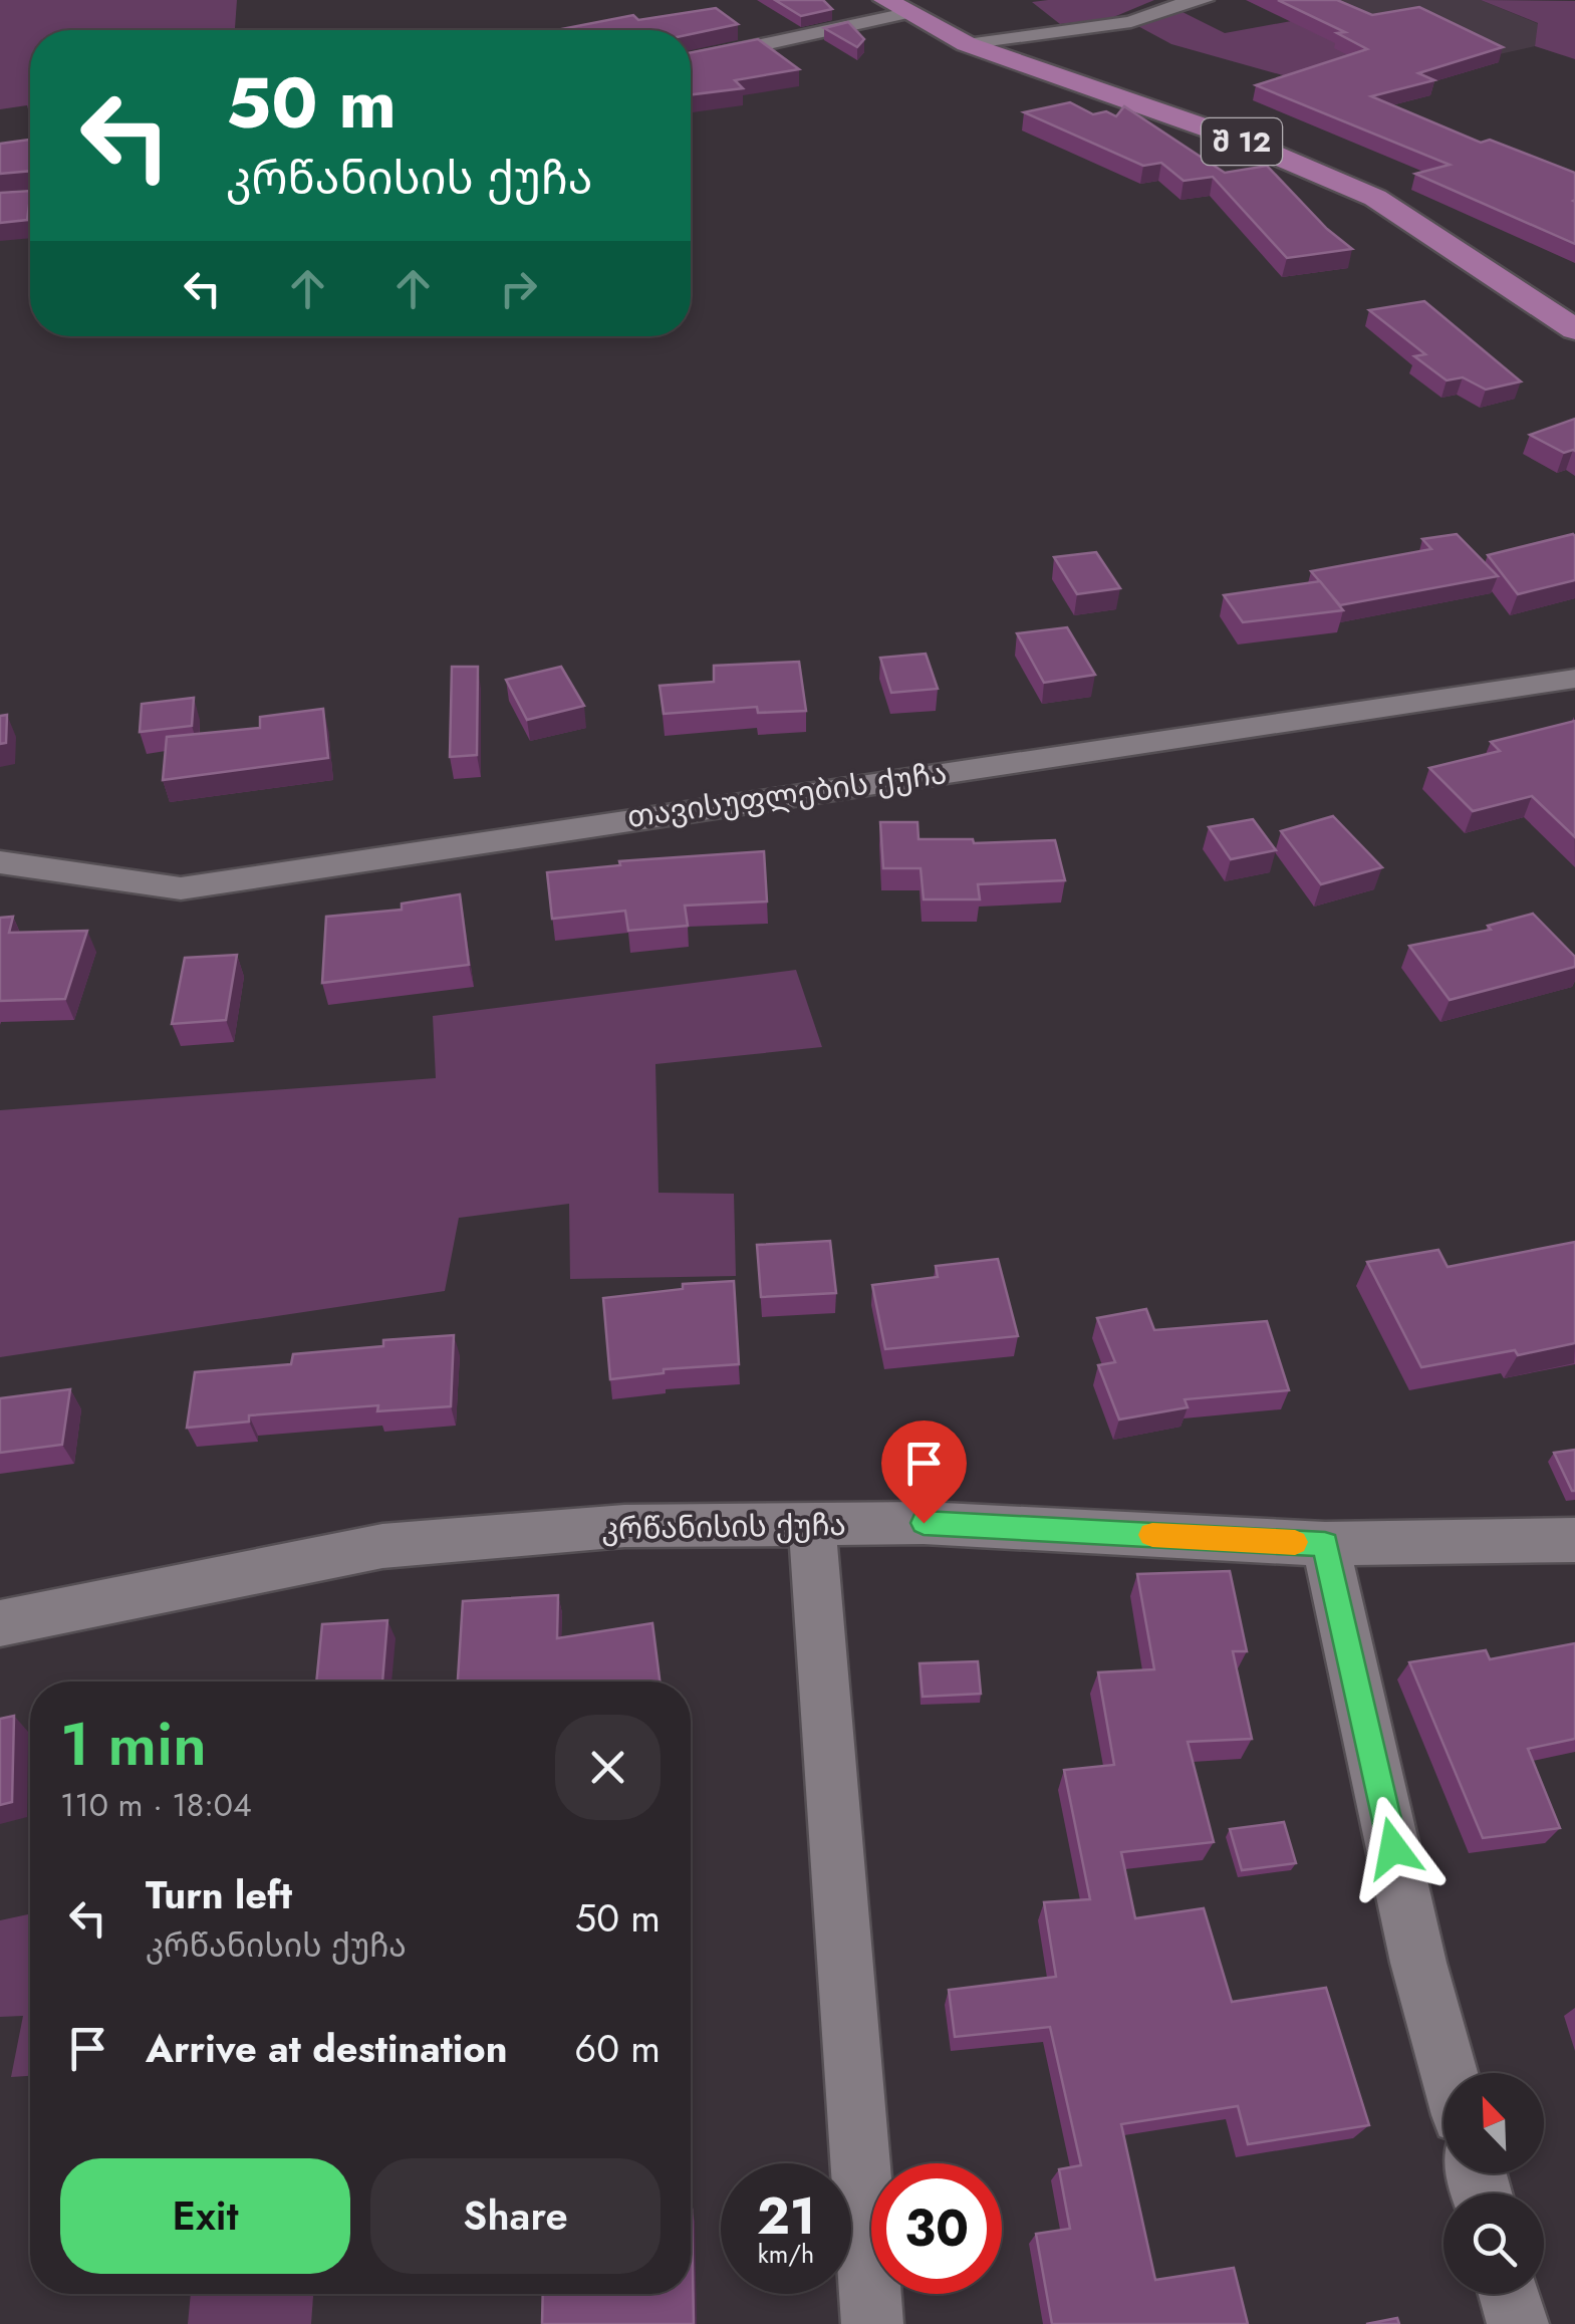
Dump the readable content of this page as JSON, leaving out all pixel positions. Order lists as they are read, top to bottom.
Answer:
{
  "streets": {
    "main road": ["შ 12"],
    "street": ["თავისუფლების ქუჩა", "კრწანისის ქუჩა"]
  },
  "north": "top left",
  "page": {
    "turn": ["50 m", "კრწანისის ქუჩა"],
    "heading": ["1 min", "110 m · 18:04"],
    "list": [
      {
        "name": "Turn left",
        "note": "კრწანისის ქუჩა",
        "value": "50 m"
      },
      {
        "name": "Arrive at destination",
        "value": "60 m"
      }
    ],
    "buttons": ["Exit", "Share"],
    "speed": "21 km/h",
    "limit": "30"
  }
}
